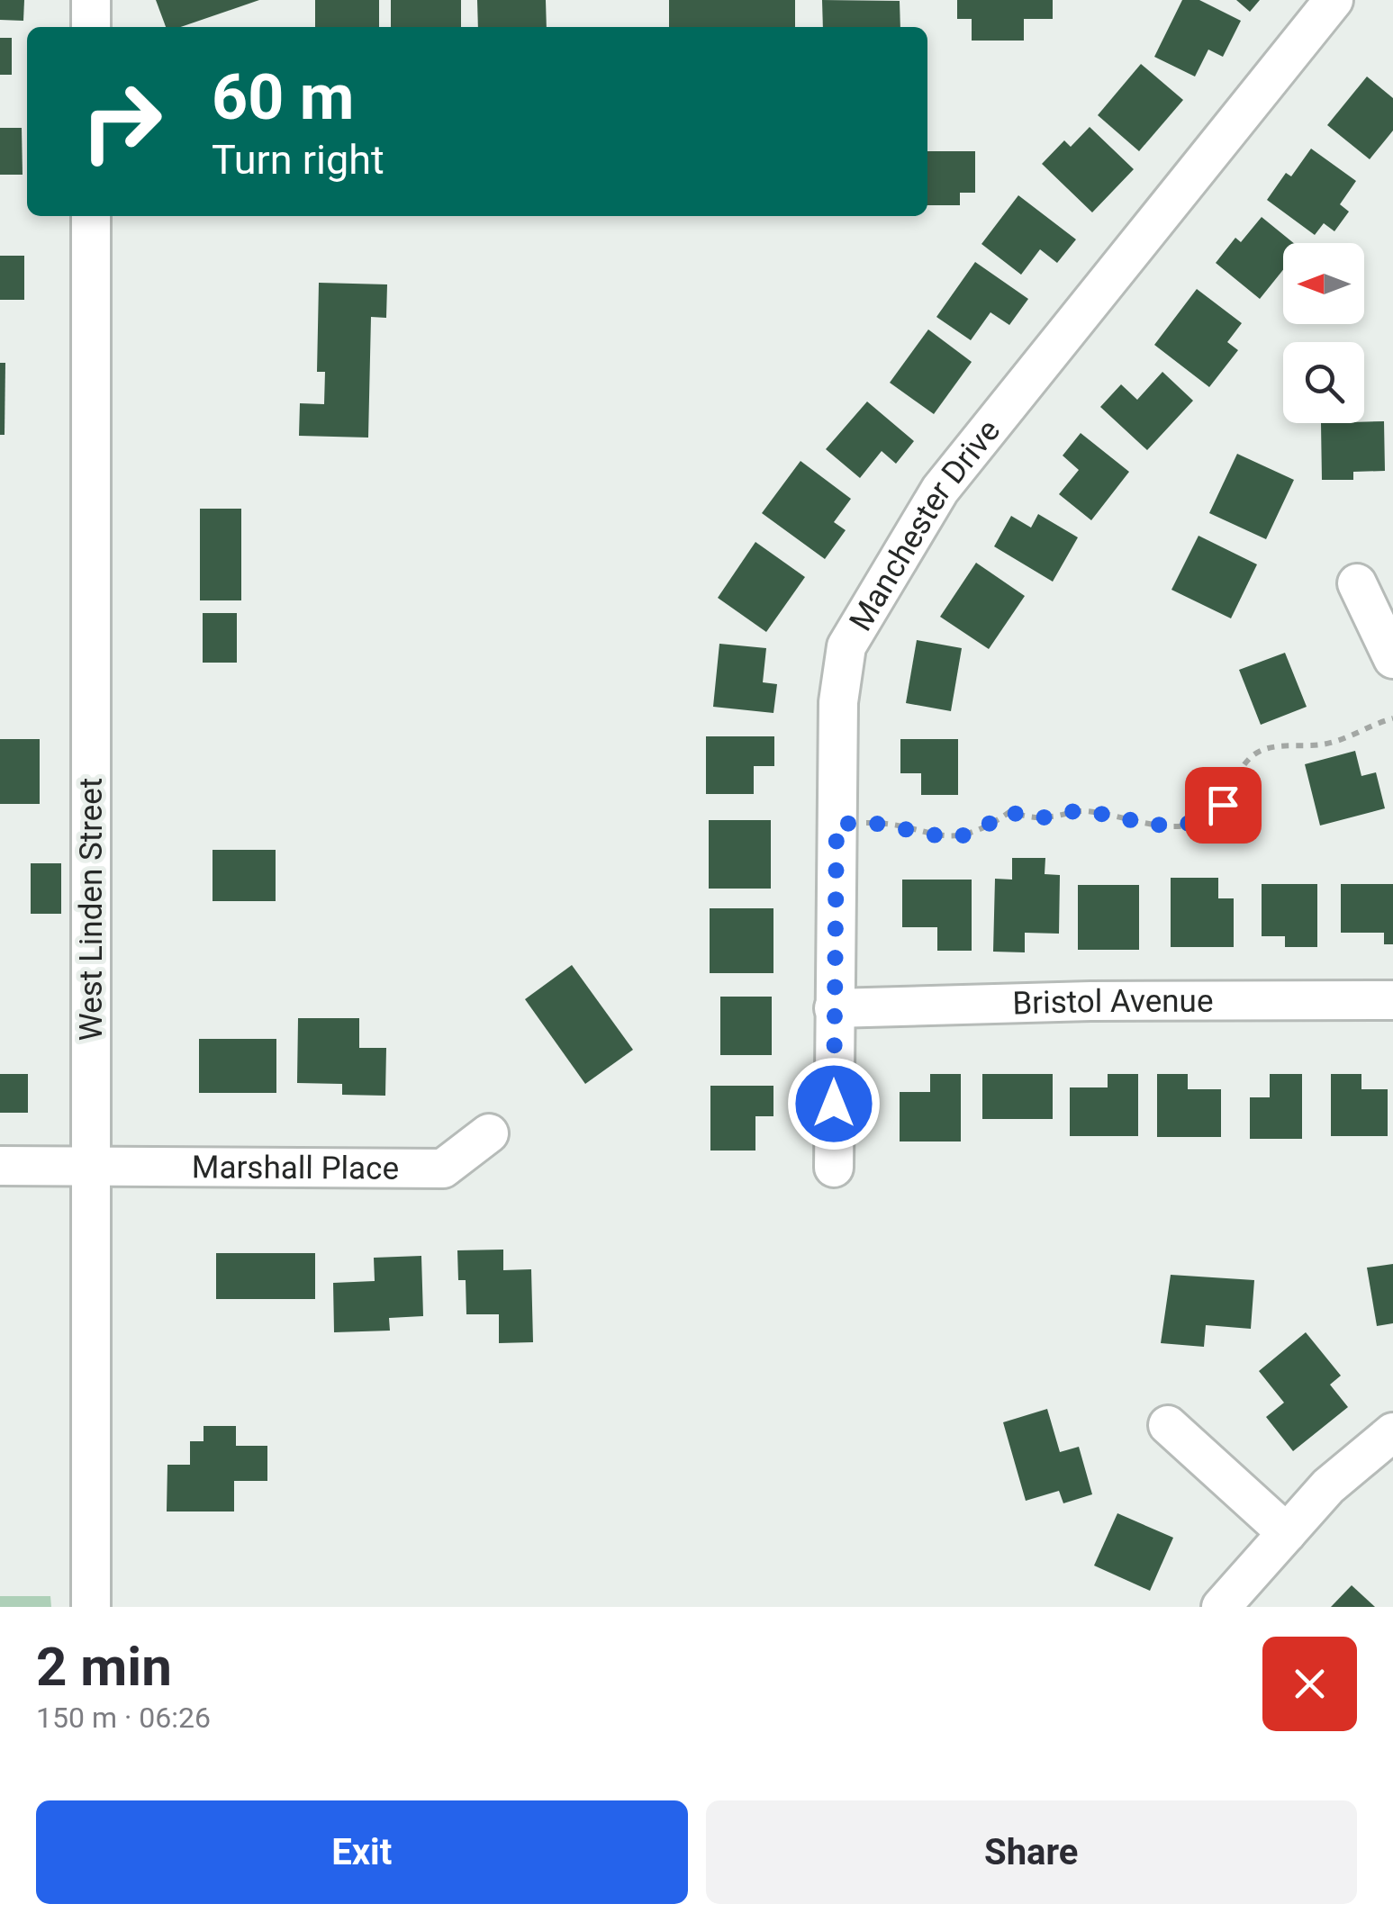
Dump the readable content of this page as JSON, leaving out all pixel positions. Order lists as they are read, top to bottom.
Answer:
{
  "streets": {
    "street": [
      "Manchester Drive",
      "West Linden Street",
      "Bristol Avenue",
      "Marshall Place"
    ]
  },
  "crossings": [
    ["Manchester Drive", "Bristol Avenue"],
    ["West Linden Street", "Marshall Place"]
  ],
  "north": "left",
  "page": {
    "turn": ["60 m", "Turn right"],
    "heading": ["2 min", "150 m · 06:26"],
    "buttons": ["Exit", "Share"]
  }
}
